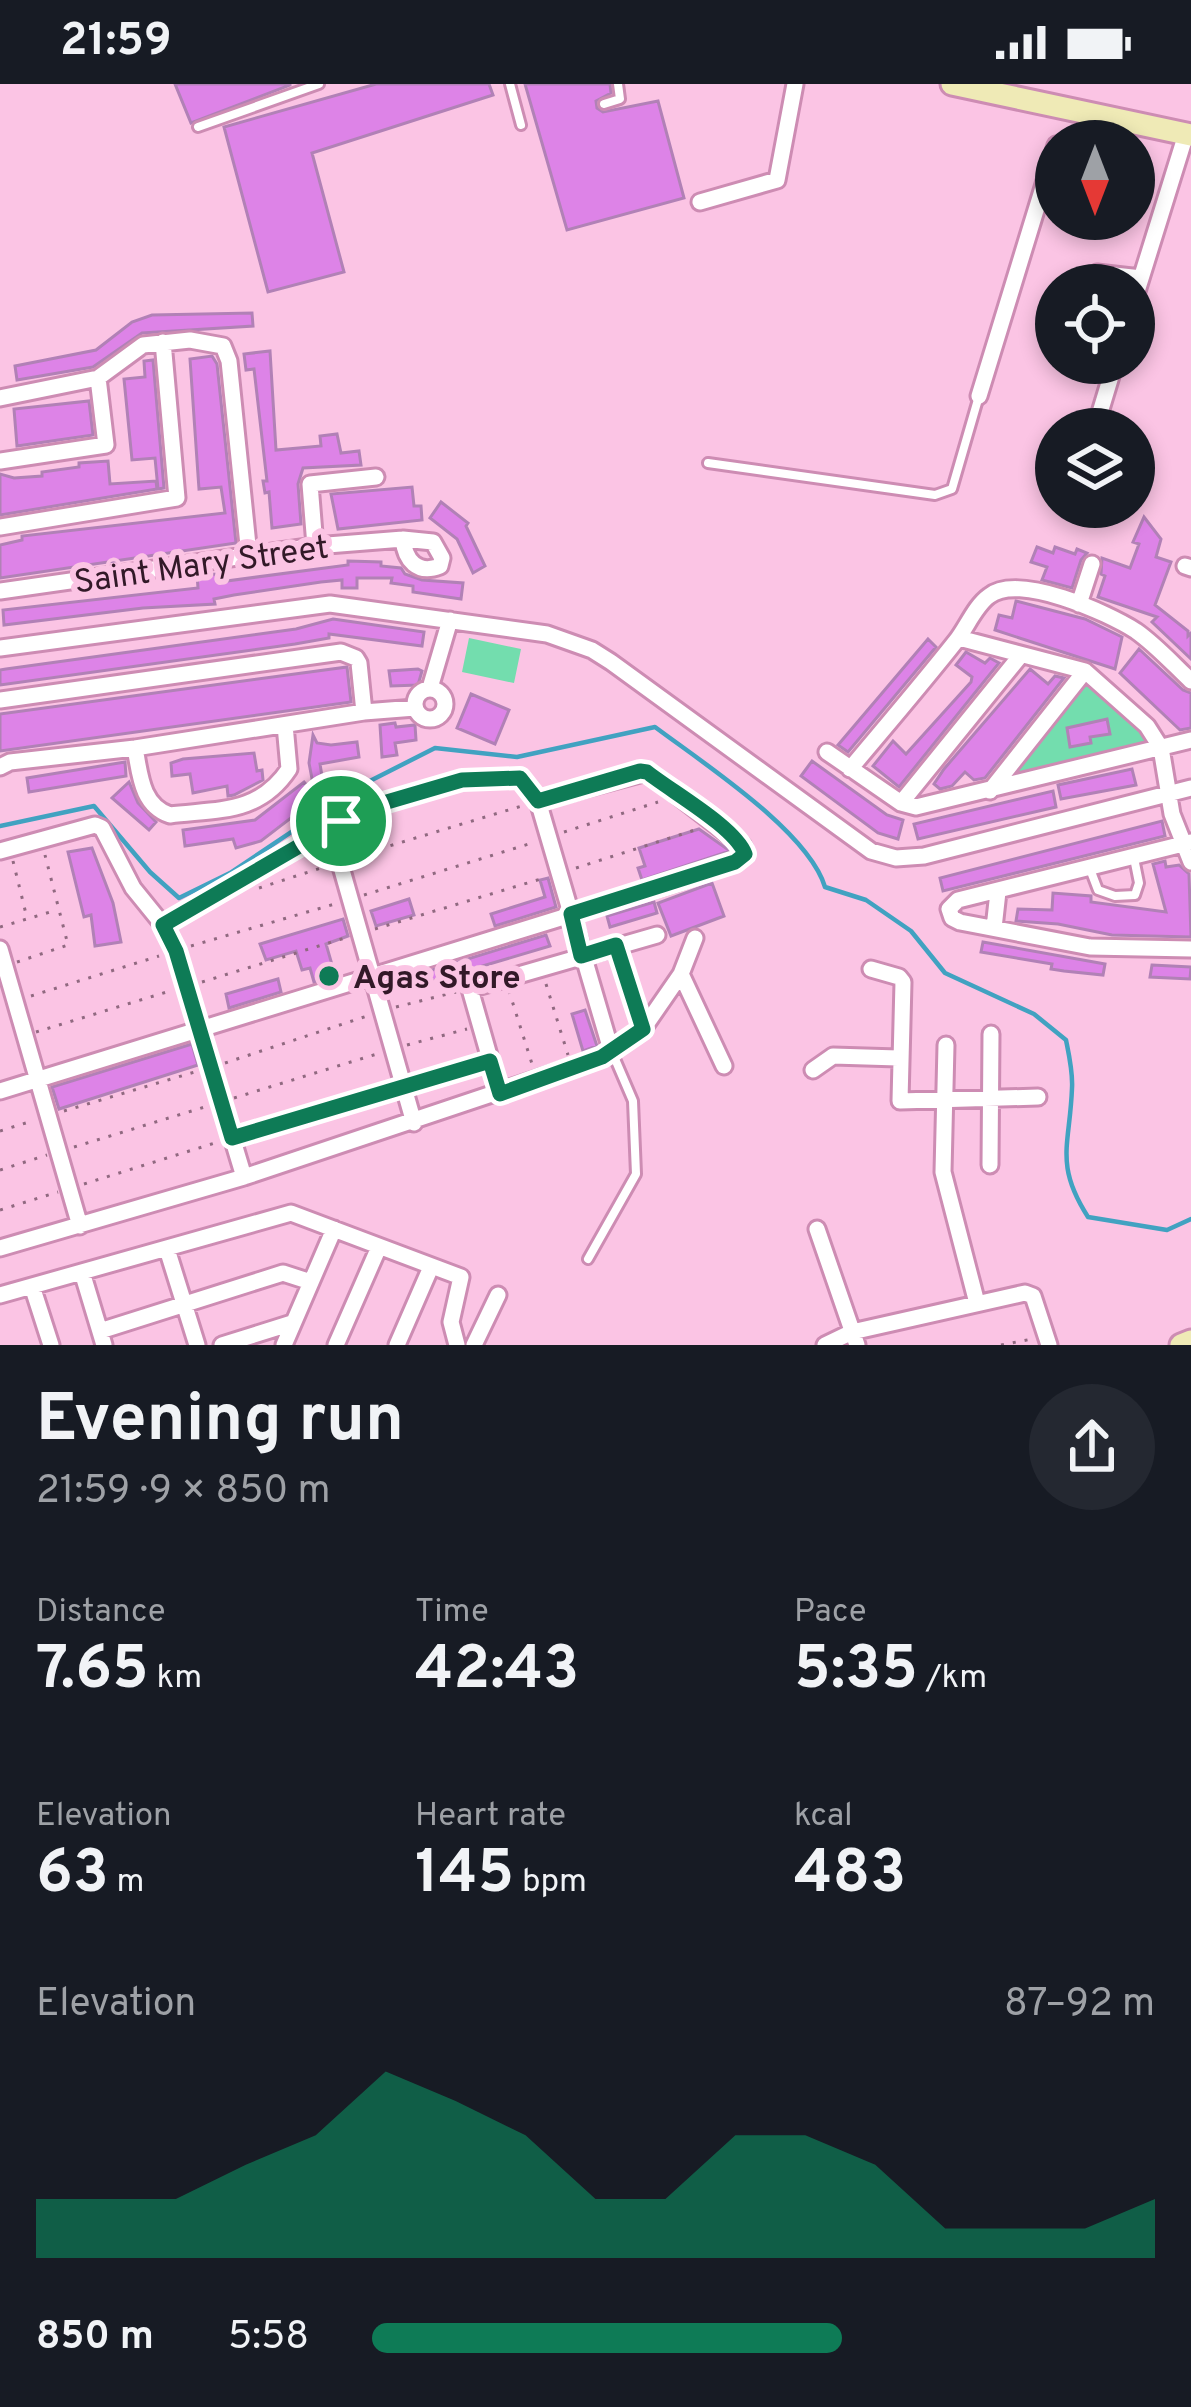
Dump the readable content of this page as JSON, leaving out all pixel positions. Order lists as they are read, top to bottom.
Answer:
{
  "streets": {
    "street": ["Saint Mary Street"]
  },
  "places": ["Agas Store"],
  "north": "bottom",
  "page": {
    "status": "21:59",
    "heading": ["Evening run", "21:59 · 9 × 850 m"],
    "stats": [
      ["Distance", "7.65 km"],
      ["Time", "42:43"],
      ["Pace", "5:35 /km"],
      ["Elevation", "63 m"],
      ["Heart rate", "145 bpm"],
      ["kcal", "483"]
    ],
    "chart": ["Elevation", "87–92 m"],
    "list": [
      {
        "name": "850 m",
        "note": "5:58"
      }
    ]
  }
}
